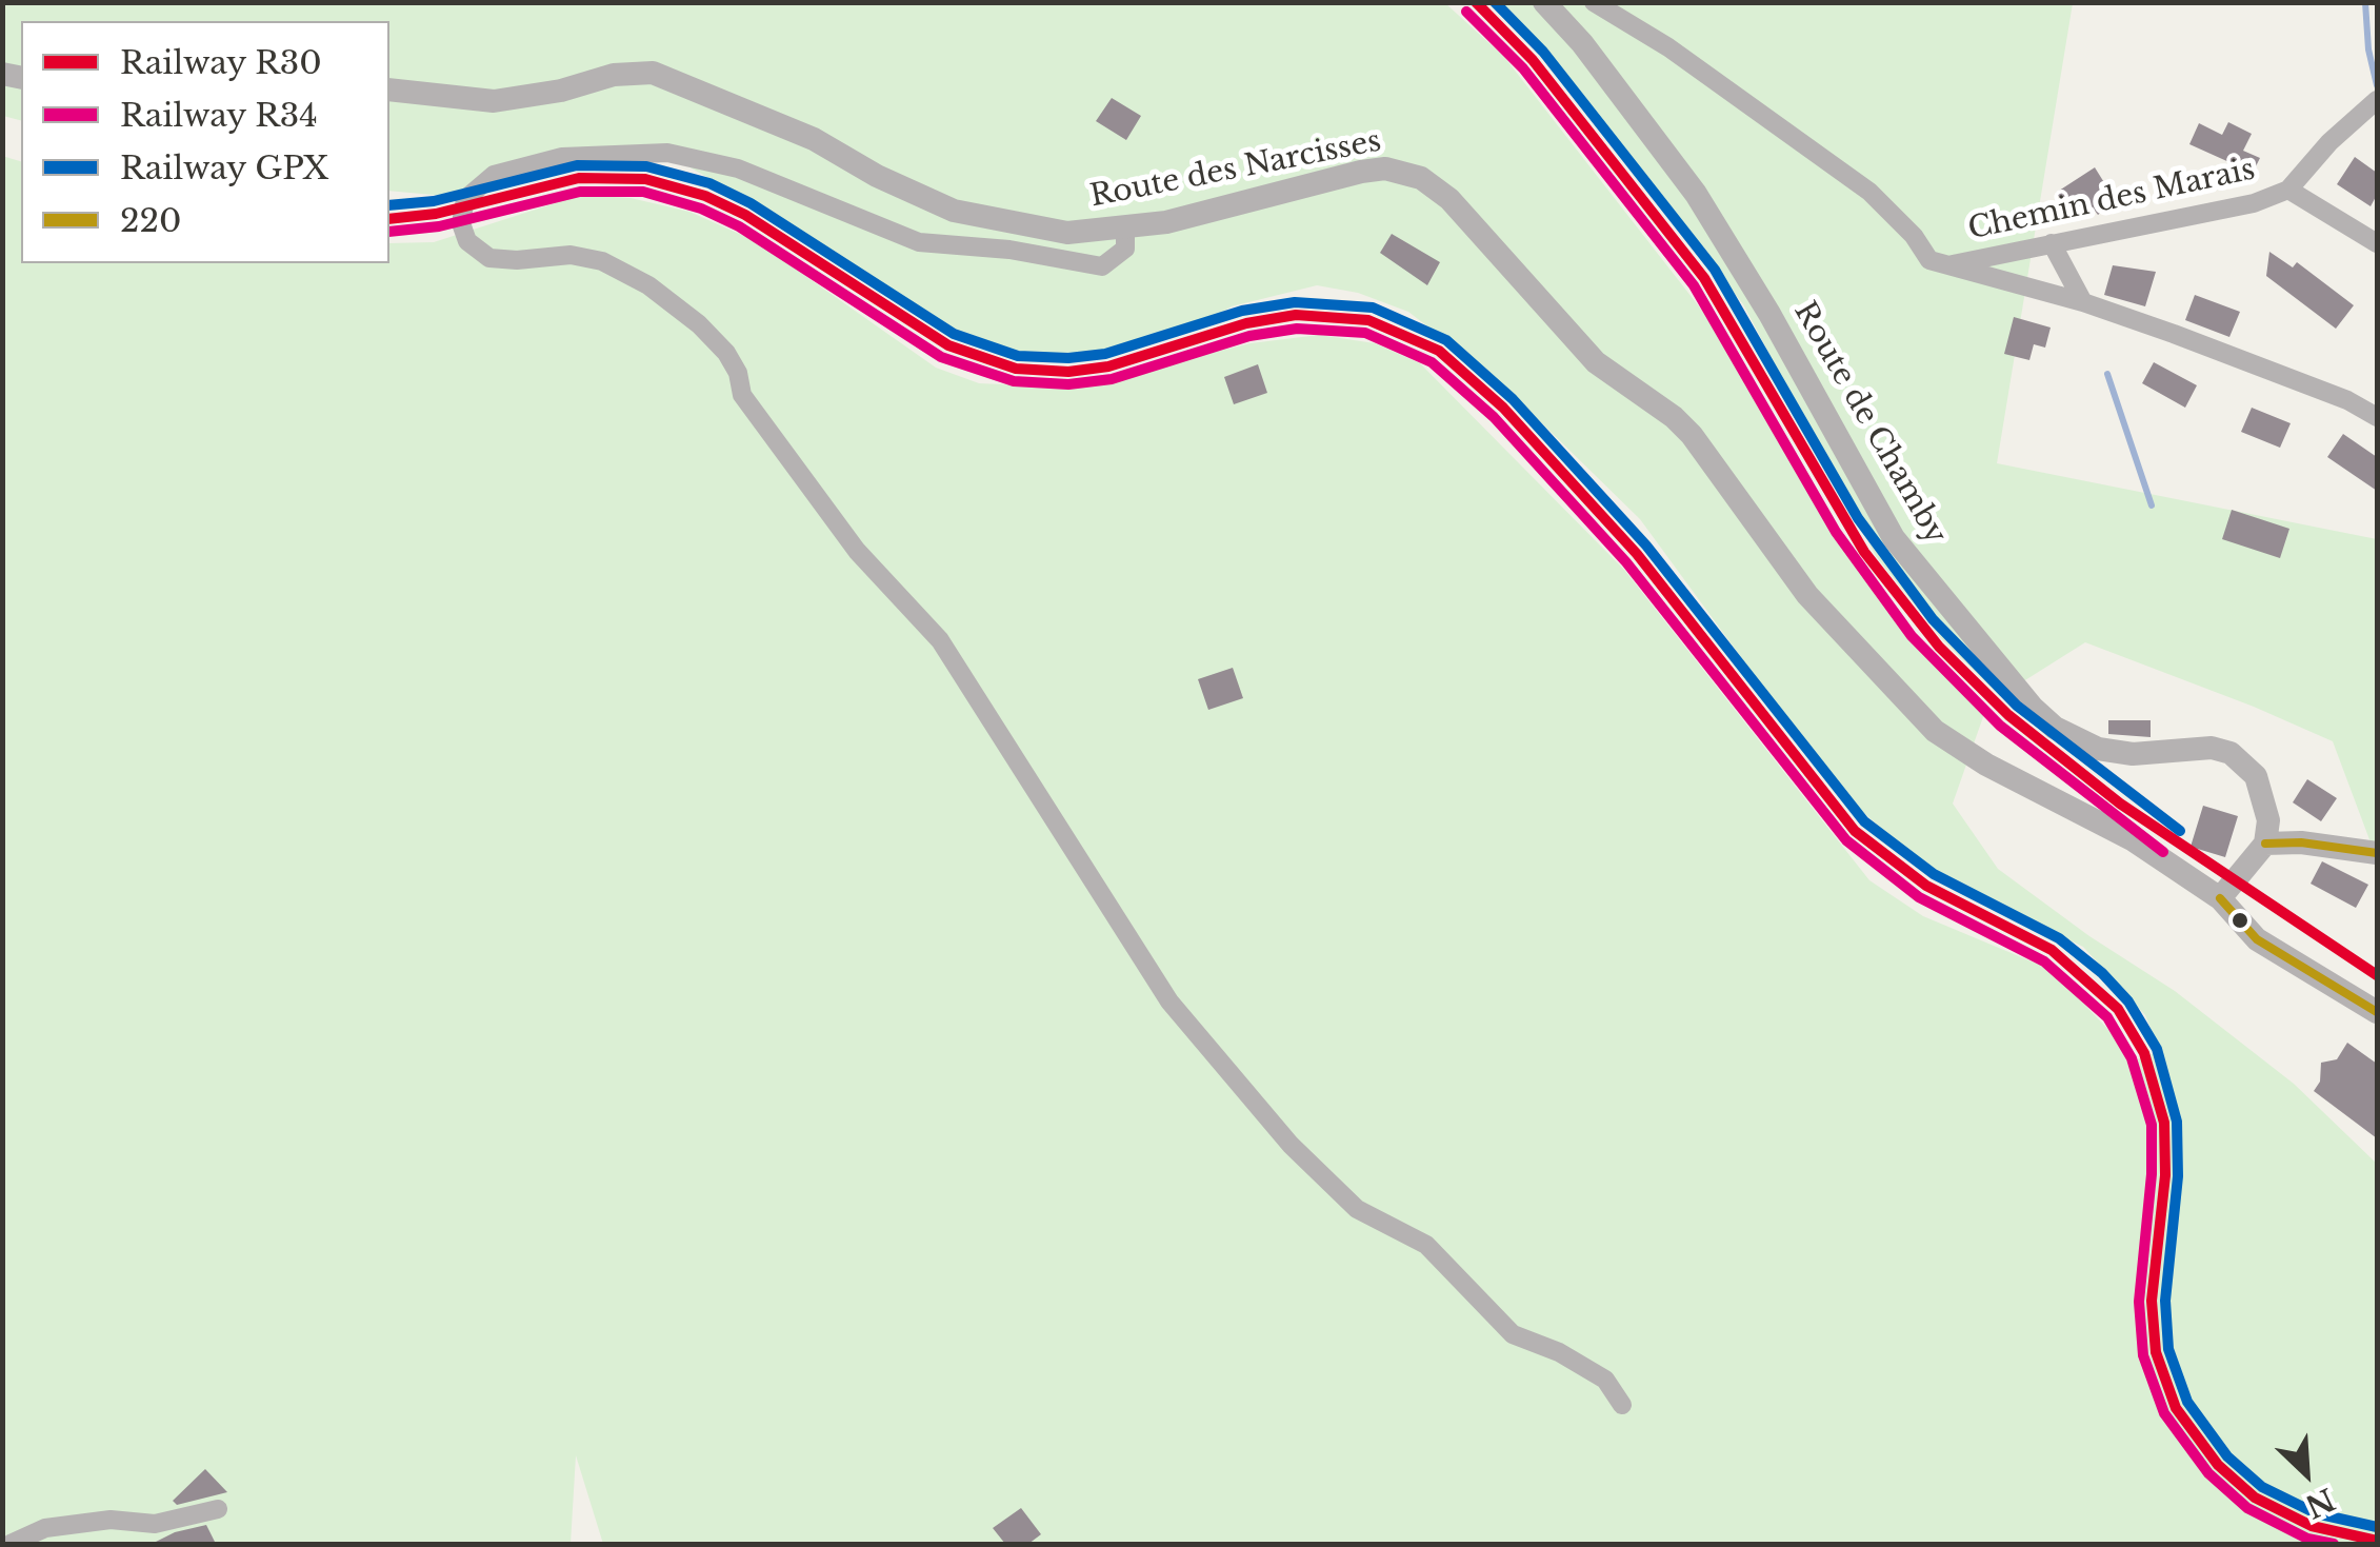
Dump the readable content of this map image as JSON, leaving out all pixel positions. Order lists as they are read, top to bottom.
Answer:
{
  "streets": {
    "street": ["Route des Narcisses", "Chemin des Marais", "Route de Chamby"]
  },
  "lines": [
    "rail line R30",
    "rail line GPX",
    "rail line R34",
    "transit line 220"
  ],
  "legend": [
    "Railway R30",
    "Railway R34",
    "Railway GPX",
    "220"
  ],
  "north": "bottom right"
}
